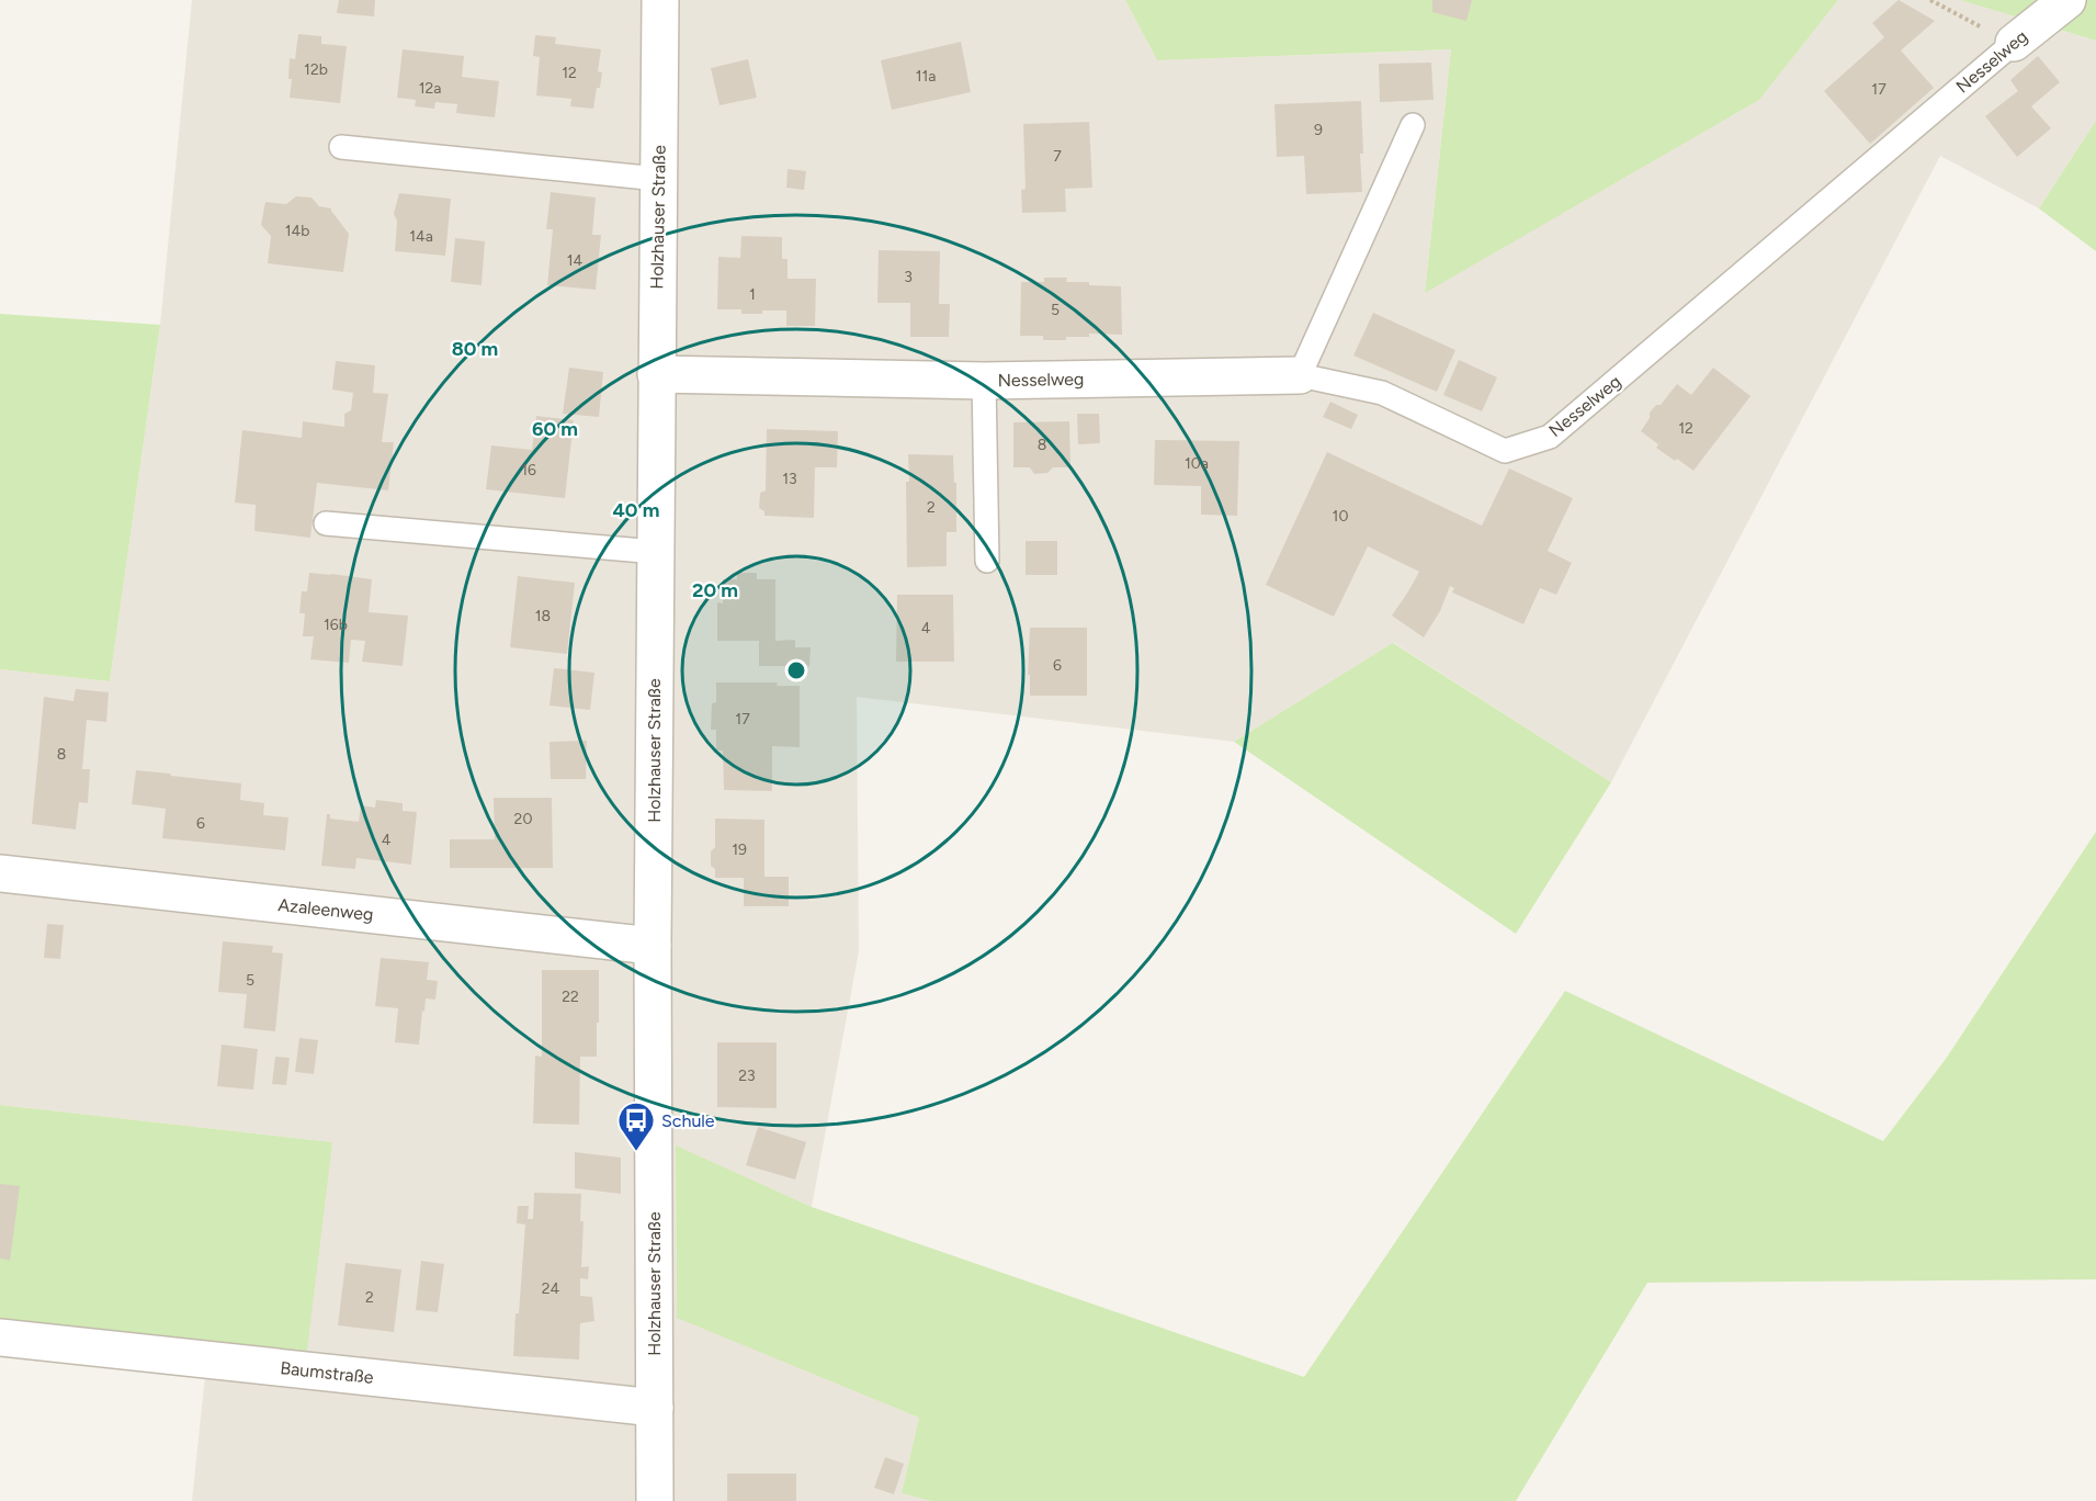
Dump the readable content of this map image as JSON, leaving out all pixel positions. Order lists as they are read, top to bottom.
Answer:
{
  "streets": {
    "street": [
      "Nesselweg",
      "Holzhauser Straße",
      "Azaleenweg",
      "Baumstraße"
    ]
  },
  "crossings": [
    ["Nesselweg", "Holzhauser Straße"],
    ["Holzhauser Straße", "Azaleenweg"],
    ["Holzhauser Straße", "Baumstraße"]
  ],
  "places": {
    "bus stop": ["Schule"]
  },
  "house_numbers": [
    "12b",
    "12",
    "11a",
    "12a",
    "17",
    "9",
    "7",
    "14b",
    "14a",
    "14",
    "3",
    "1",
    "5",
    "12",
    "8",
    "10a",
    "16",
    "13",
    "2",
    "10",
    "18",
    "16b",
    "4",
    "6",
    "17",
    "8",
    "20",
    "6",
    "4",
    "19",
    "5",
    "22",
    "23",
    "24",
    "2"
  ],
  "rings": [
    "80 m",
    "60 m",
    "40 m",
    "20 m"
  ]
}
